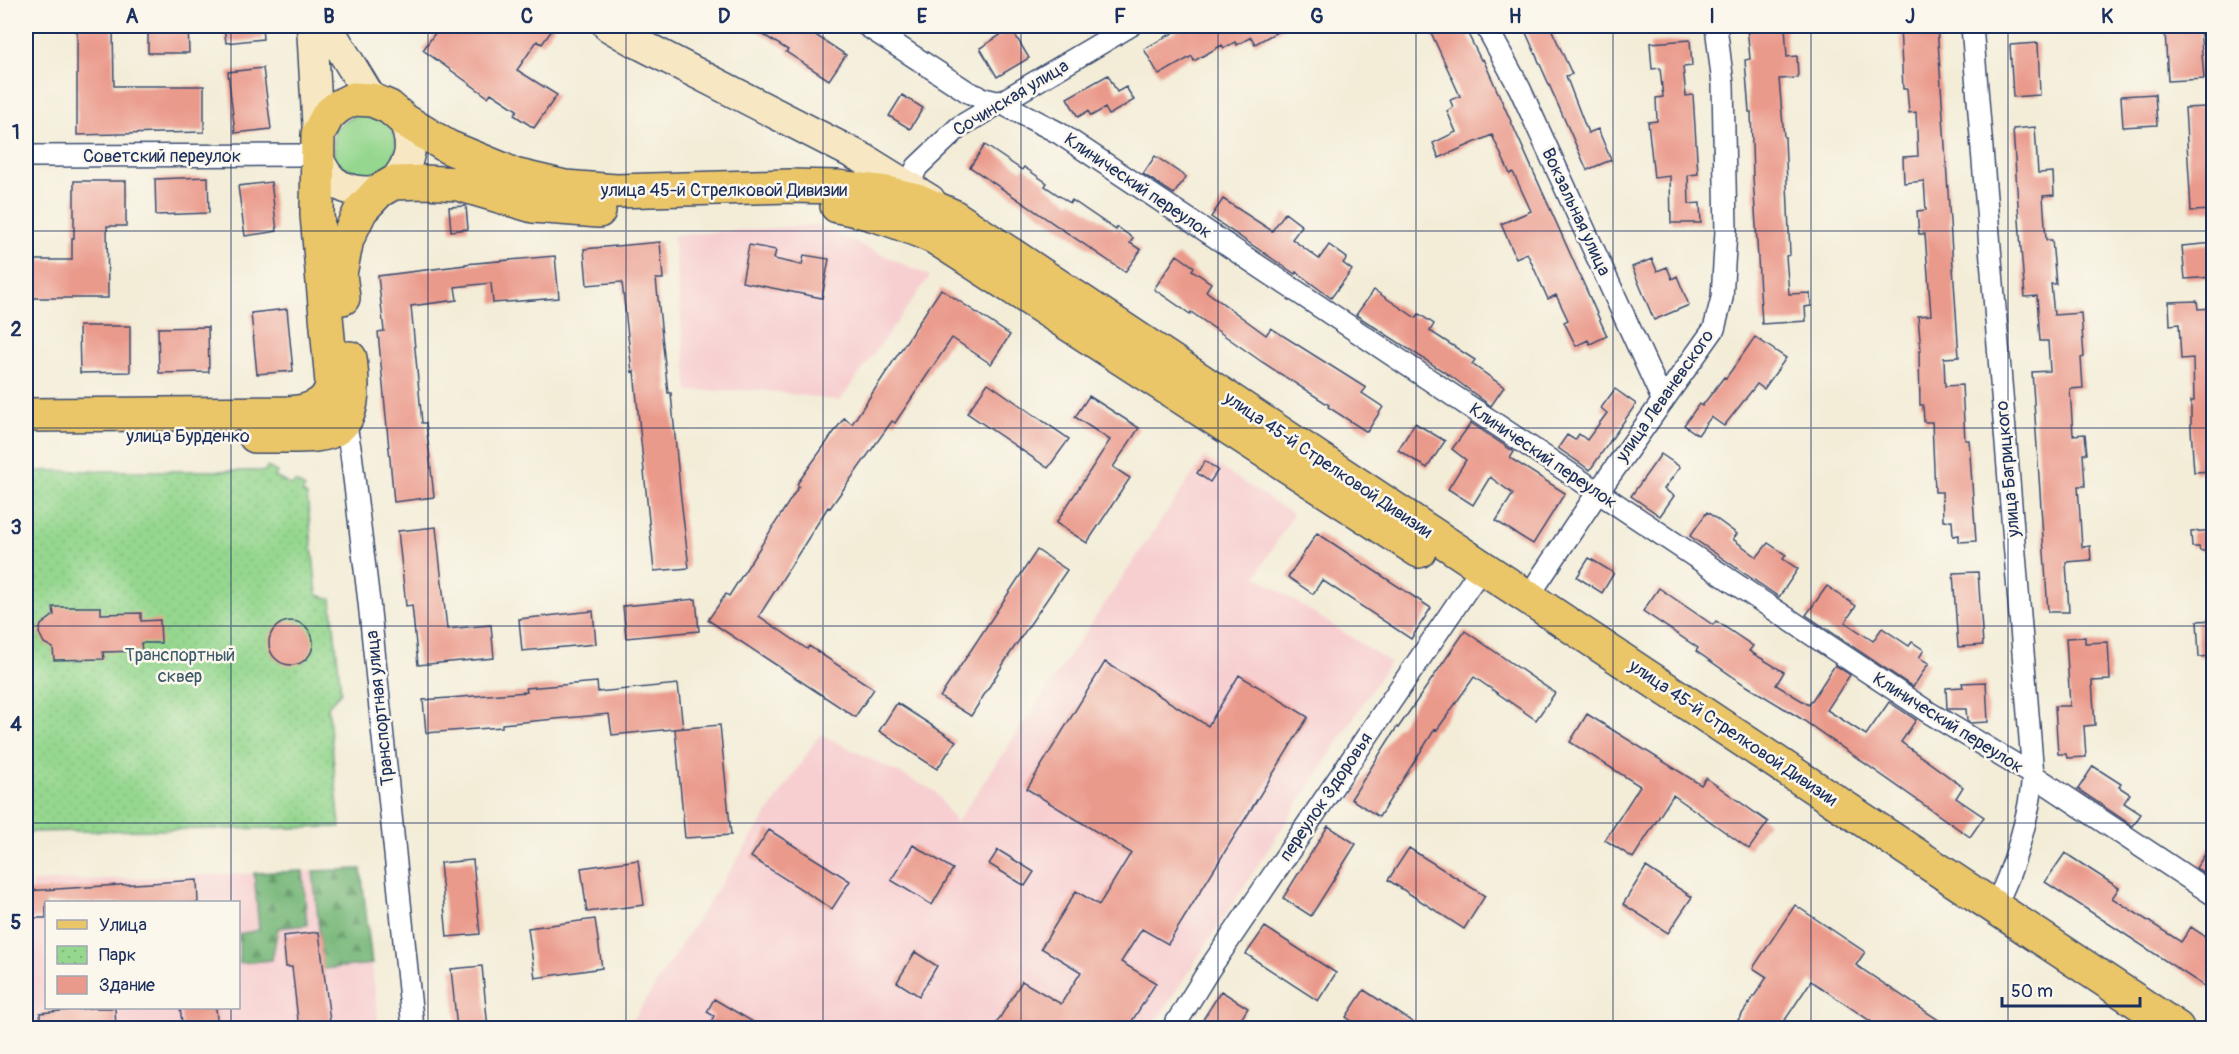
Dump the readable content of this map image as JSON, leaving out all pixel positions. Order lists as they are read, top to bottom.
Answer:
{
  "streets": {
    "main road": ["улица 45-й Стрелковой Дивизии", "улица Бурденко"],
    "street": [
      "Сочинская улица",
      "Советский переулок",
      "Клинический переулок",
      "Вокзальная улица",
      "улица Леваневского",
      "улица Багрицкого",
      "Транспортная улица",
      "переулок Здоровья"
    ]
  },
  "crossings": [
    ["Сочинская улица", "Клинический переулок"],
    ["Сочинская улица", "улица 45-й Стрелковой Дивизии"],
    ["Советский переулок", "улица 45-й Стрелковой Дивизии"],
    ["Клинический переулок", "улица Леваневского"],
    ["Клинический переулок", "улица Багрицкого"],
    ["улица 45-й Стрелковой Дивизии", "улица Леваневского"],
    ["улица 45-й Стрелковой Дивизии", "улица Багрицкого"],
    ["улица 45-й Стрелковой Дивизии", "переулок Здоровья"],
    ["Вокзальная улица", "улица Леваневского"],
    ["улица Бурденко", "Транспортная улица"]
  ],
  "parks": ["Транспортный сквер"],
  "legend": ["Улица", "Парк", "Здание"],
  "scale_bar": "50 m",
  "grid": {
    "columns": [
      "A",
      "B",
      "C",
      "D",
      "E",
      "F",
      "G",
      "H",
      "I",
      "J",
      "K"
    ],
    "rows": [
      "1",
      "2",
      "3",
      "4",
      "5"
    ]
  }
}
